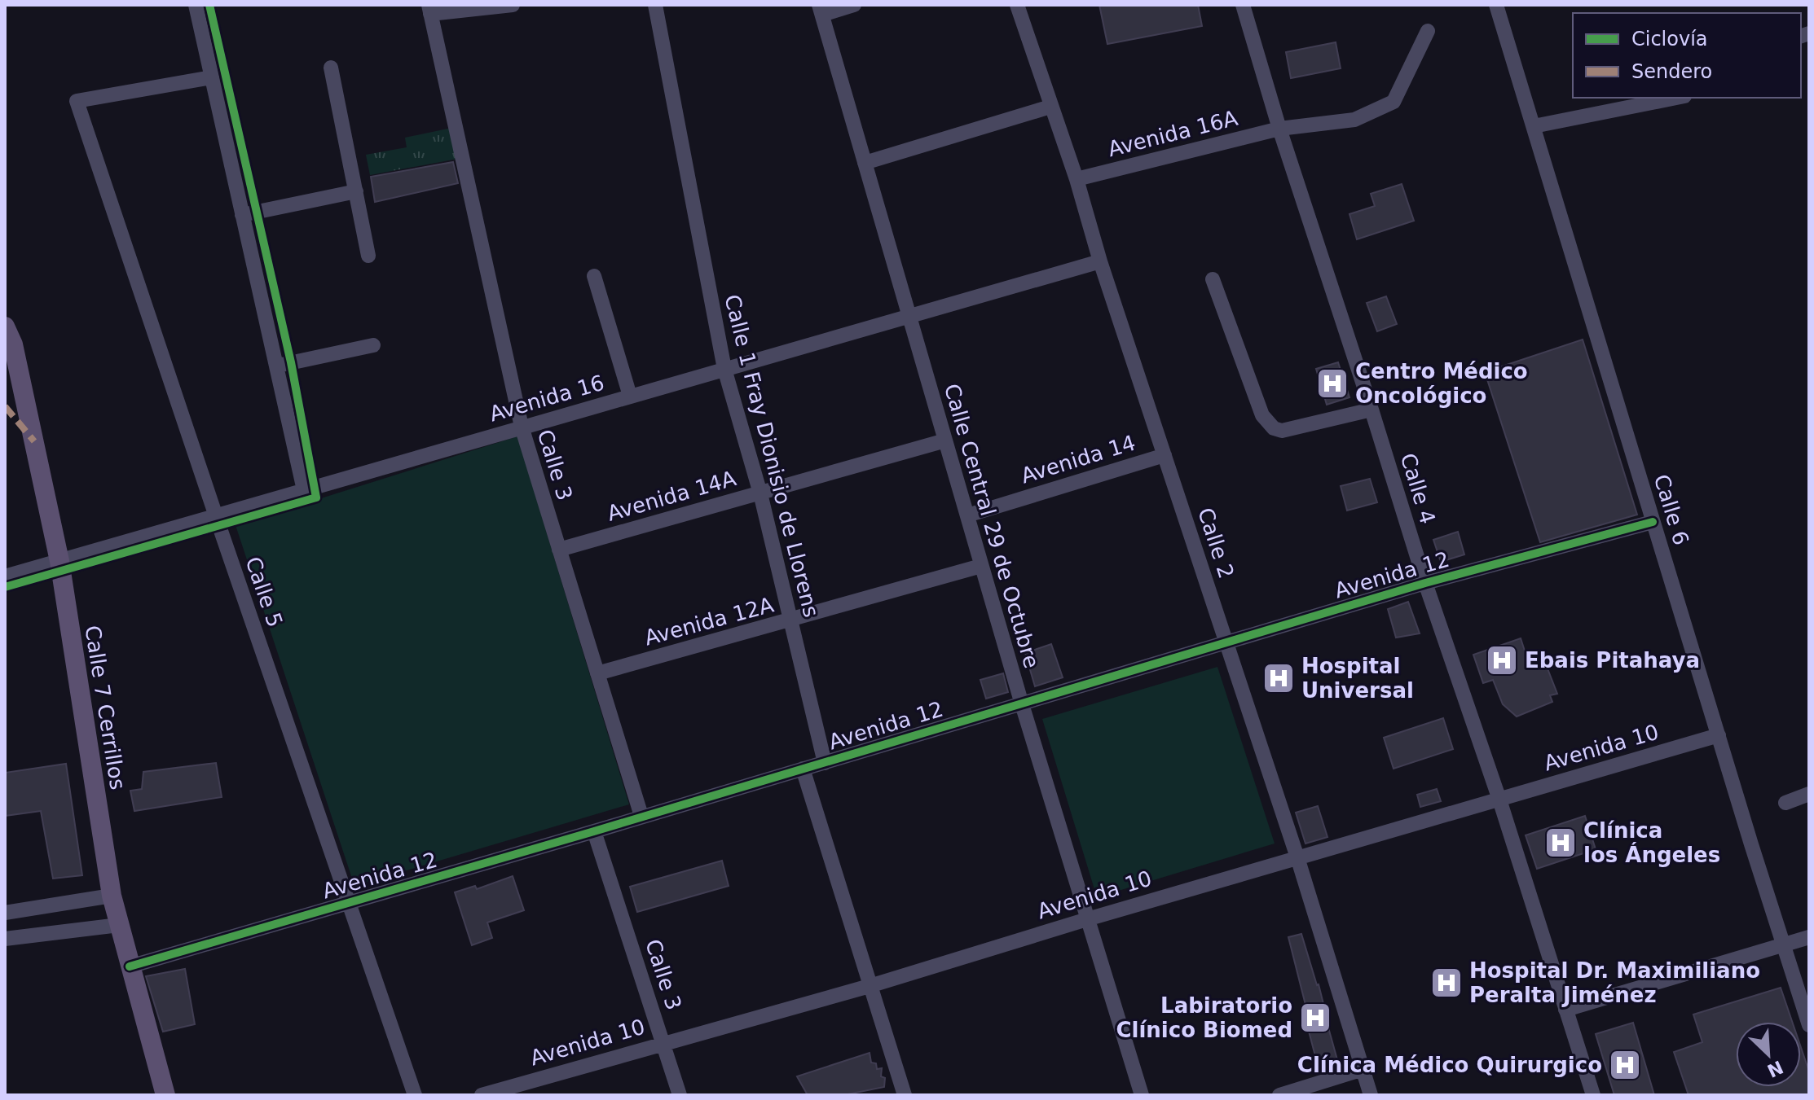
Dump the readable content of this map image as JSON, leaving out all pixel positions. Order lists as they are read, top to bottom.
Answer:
{
  "streets": {
    "main road": ["Calle 7 Cerrillos"],
    "street": [
      "Avenida 16A",
      "Avenida 16",
      "Calle 1 Fray Dionisio de Llorens",
      "Avenida 14",
      "Calle 3",
      "Calle 4",
      "Avenida 14A",
      "Calle 6",
      "Calle Central 29 de Octubre",
      "Calle 2",
      "Avenida 12",
      "Calle 5",
      "Avenida 12A",
      "Avenida 10"
    ]
  },
  "crossings": [
    ["Avenida 16A", "Calle 4"],
    ["Avenida 16A", "Calle 2"],
    ["Avenida 16", "Calle 1 Fray Dionisio de Llorens"],
    ["Avenida 16", "Calle 3"],
    ["Avenida 16", "Calle Central 29 de Octubre"],
    ["Avenida 16", "Calle 2"],
    ["Avenida 16", "Calle 5"],
    ["Avenida 16", "Calle 7 Cerrillos"],
    ["Calle 1 Fray Dionisio de Llorens", "Avenida 14A"],
    ["Calle 1 Fray Dionisio de Llorens", "Avenida 12"],
    ["Calle 1 Fray Dionisio de Llorens", "Avenida 12A"],
    ["Avenida 14", "Calle Central 29 de Octubre"],
    ["Avenida 14", "Calle 2"],
    ["Calle 3", "Avenida 14A"],
    ["Calle 3", "Avenida 12"],
    ["Calle 3", "Avenida 12A"],
    ["Calle 3", "Avenida 10"],
    ["Calle 4", "Avenida 12"],
    ["Calle 4", "Avenida 10"],
    ["Avenida 14A", "Calle Central 29 de Octubre"],
    ["Calle 6", "Avenida 12"],
    ["Calle 6", "Avenida 10"],
    ["Calle Central 29 de Octubre", "Avenida 12"],
    ["Calle Central 29 de Octubre", "Avenida 12A"],
    ["Calle Central 29 de Octubre", "Avenida 10"],
    ["Calle 2", "Avenida 12"],
    ["Calle 2", "Avenida 10"],
    ["Avenida 12", "Calle 5"],
    ["Avenida 12", "Calle 7 Cerrillos"]
  ],
  "places": {
    "hospital": [
      "Centro Médico Oncológico",
      "Ebais Pitahaya",
      "Hospital Universal",
      "Clínica los Ángeles",
      "Hospital Dr. Maximiliano Peralta Jiménez",
      "Labiratorio Clínico Biomed",
      "Clínica Médico Quirurgico"
    ]
  },
  "legend": ["Ciclovía", "Sendero"],
  "north": "bottom right"
}
